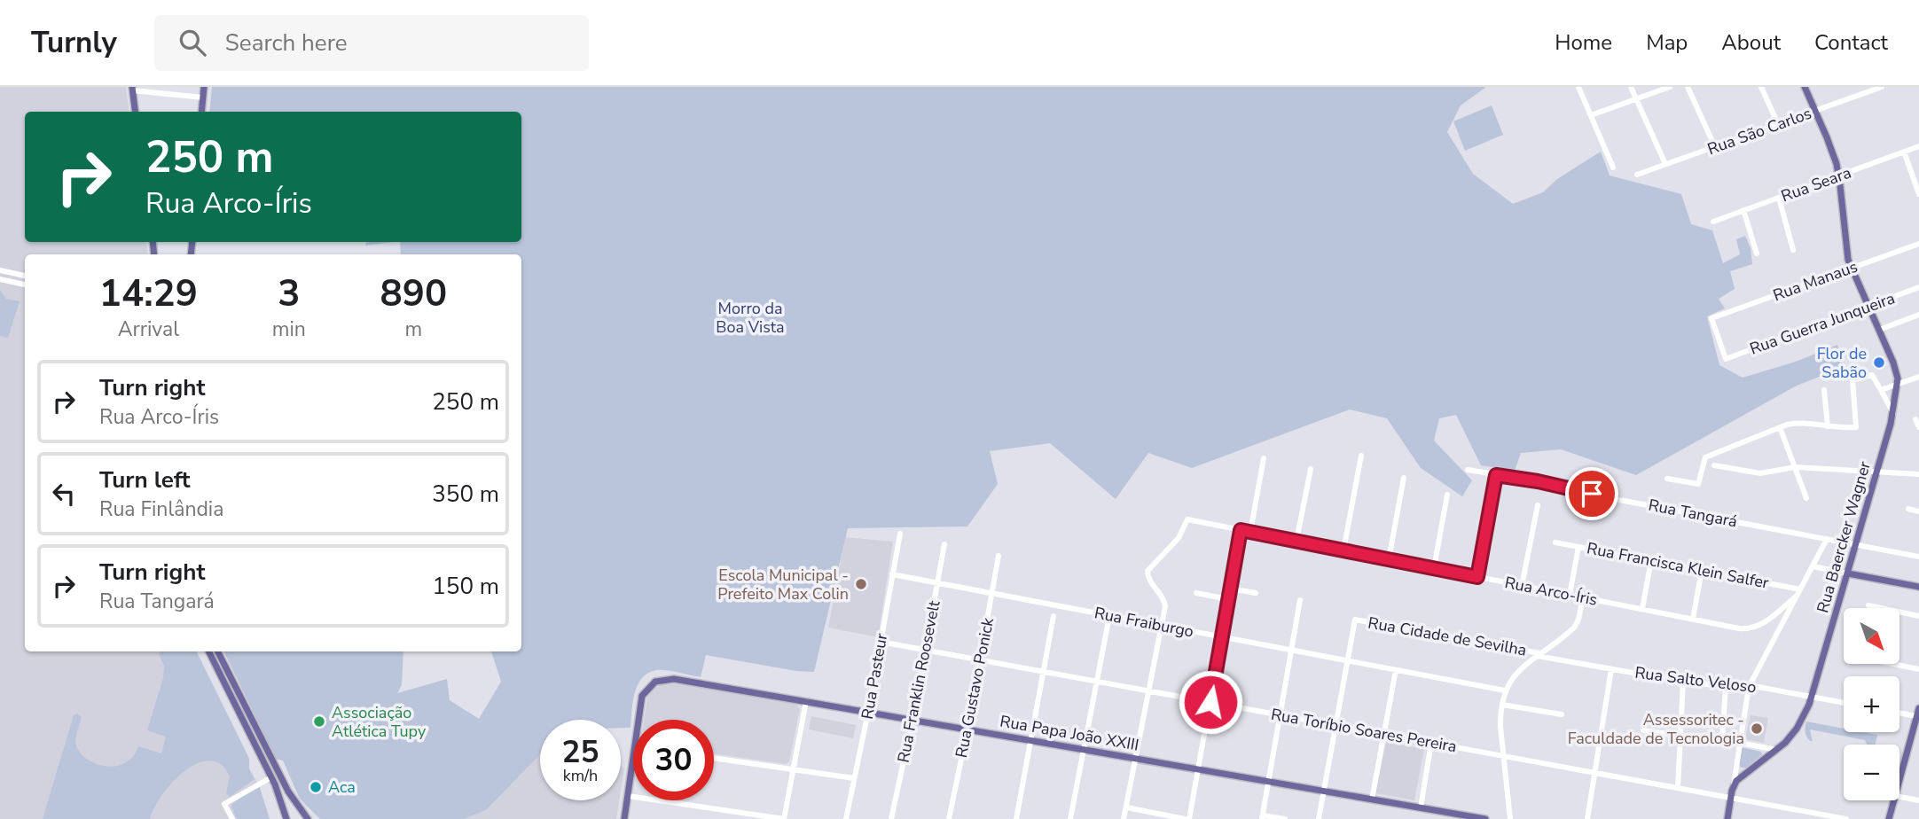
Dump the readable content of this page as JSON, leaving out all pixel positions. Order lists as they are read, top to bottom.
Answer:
{
  "streets": {
    "main road": ["Rua Baercker Wagner", "Rua Papa João XXIII"],
    "street": [
      "Rua São Carlos",
      "Rua Seara",
      "Rua Manaus",
      "Rua Guerra Junqueira",
      "Rua Tangará",
      "Rua Francisca Klein Salfer",
      "Rua Arco-Íris",
      "Rua Fraiburgo",
      "Rua Cidade de Sevilha",
      "Rua Pasteur",
      "Rua Salto Veloso",
      "Rua Franklin Roosevelt",
      "Rua Gustavo Ponick",
      "Rua Toríbio Soares Pereira"
    ]
  },
  "crossings": [
    ["Rua Manaus", "Rua Guerra Junqueira"],
    ["Rua Tangará", "Rua Baercker Wagner"],
    ["Rua Baercker Wagner", "Rua Salto Veloso"],
    ["Rua Arco-Íris", "Rua Fraiburgo"],
    ["Rua Fraiburgo", "Rua Cidade de Sevilha"],
    ["Rua Fraiburgo", "Rua Pasteur"],
    ["Rua Fraiburgo", "Rua Franklin Roosevelt"],
    ["Rua Fraiburgo", "Rua Gustavo Ponick"],
    ["Rua Cidade de Sevilha", "Rua Salto Veloso"],
    ["Rua Pasteur", "Rua Toríbio Soares Pereira"],
    ["Rua Pasteur", "Rua Papa João XXIII"],
    ["Rua Franklin Roosevelt", "Rua Toríbio Soares Pereira"],
    ["Rua Franklin Roosevelt", "Rua Papa João XXIII"],
    ["Rua Gustavo Ponick", "Rua Toríbio Soares Pereira"],
    ["Rua Gustavo Ponick", "Rua Papa João XXIII"]
  ],
  "parks": ["Morro da Boa Vista"],
  "places": [
    "Flor de Sabão",
    "Escola Municipal - Prefeito Max Colin",
    "Associação Atlética Tupy",
    "Assessoritec - Faculdade de Tecnologia",
    "Aca"
  ],
  "north": "bottom right",
  "page": {
    "header": "Turnly",
    "search": "Search here",
    "nav": [
      "Home",
      "Map",
      "About",
      "Contact"
    ],
    "turn": ["250 m", "Rua Arco-Íris"],
    "eta": [
      "14:29",
      "Arrival",
      "3",
      "min",
      "890",
      "m"
    ],
    "list": [
      {
        "name": "Turn right",
        "note": "Rua Arco-Íris",
        "value": "250 m"
      },
      {
        "name": "Turn left",
        "note": "Rua Finlândia",
        "value": "350 m"
      },
      {
        "name": "Turn right",
        "note": "Rua Tangará",
        "value": "150 m"
      }
    ],
    "map_buttons": ["+", "−"],
    "speed": "25 km/h",
    "limit": "30"
  }
}
